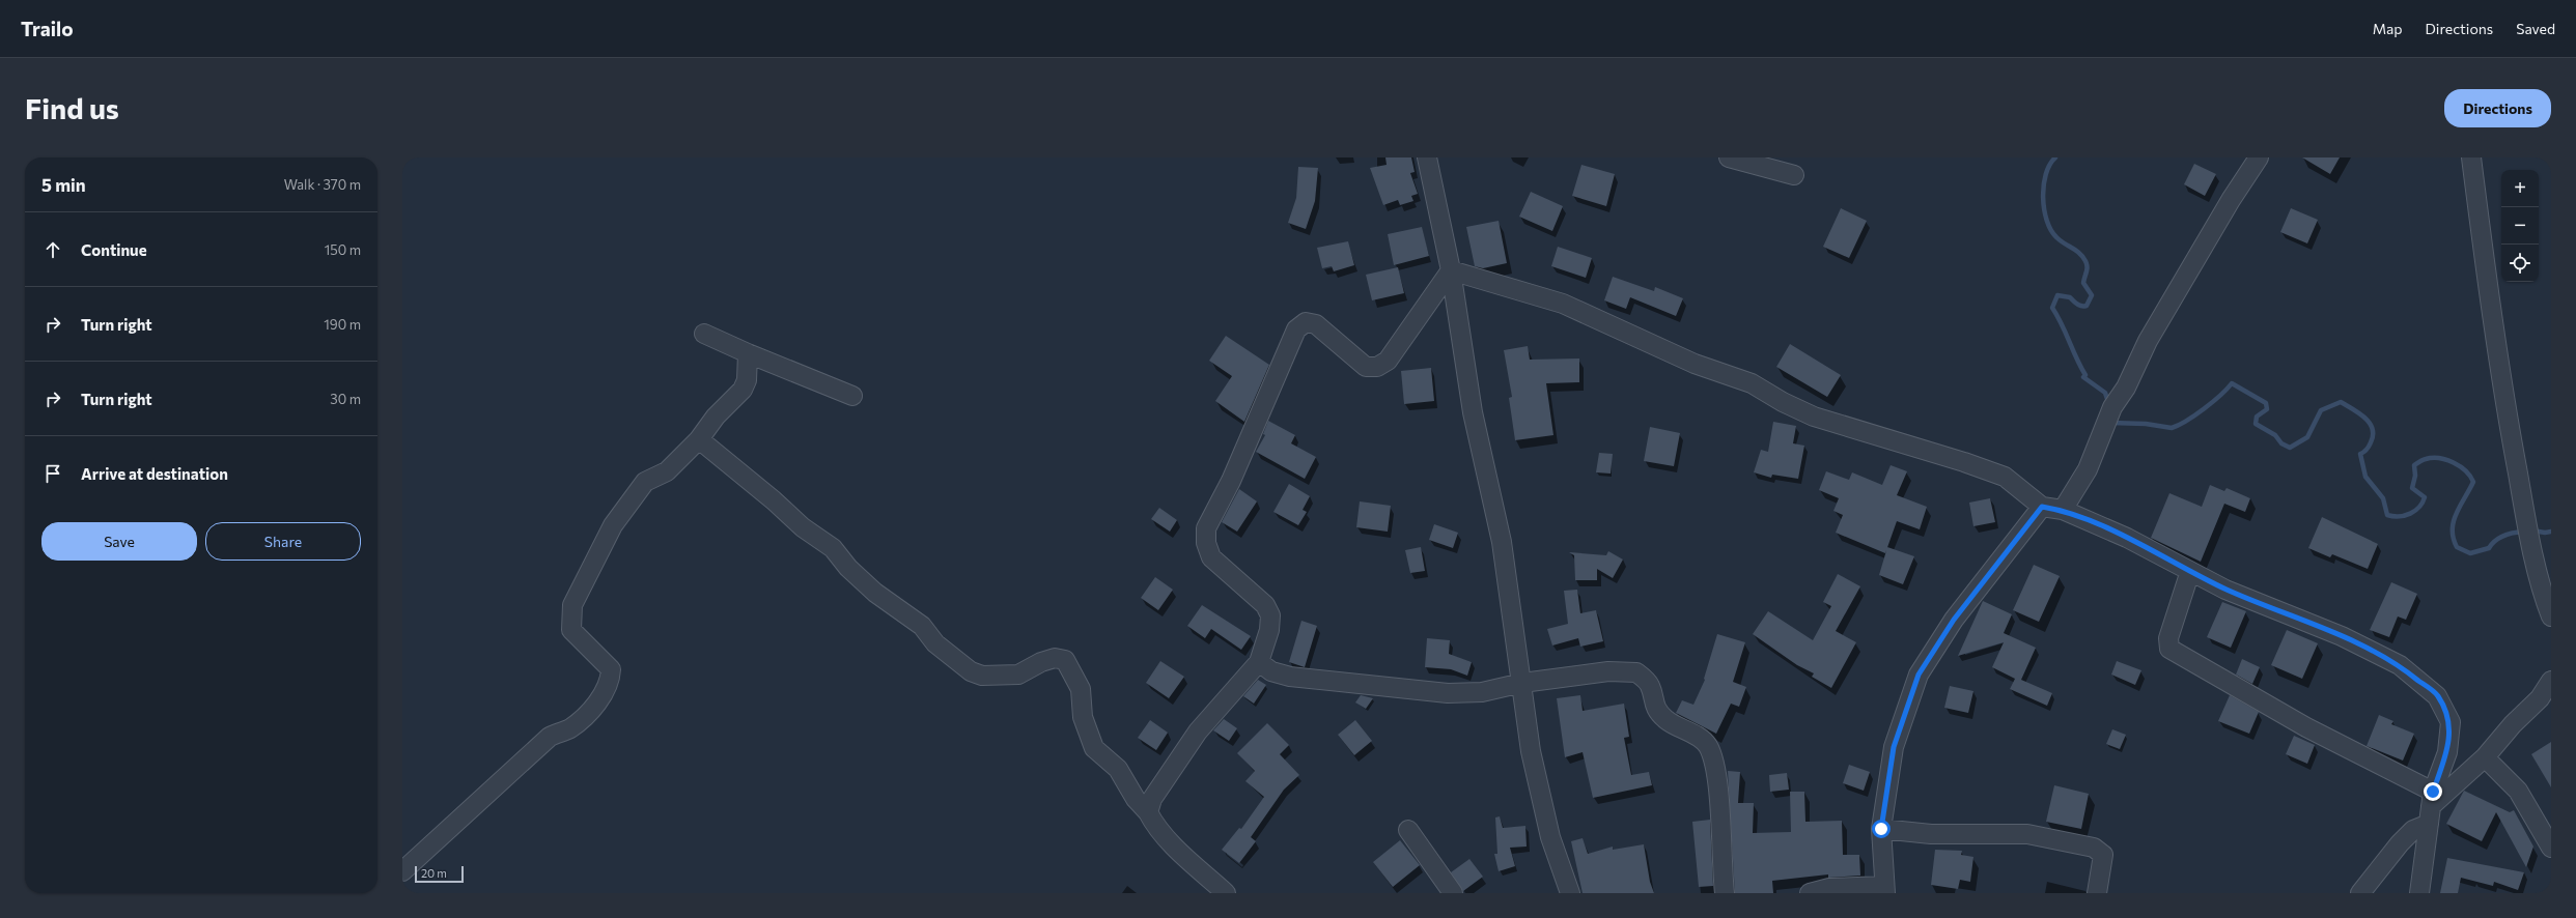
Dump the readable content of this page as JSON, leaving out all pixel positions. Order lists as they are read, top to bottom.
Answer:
{
  "scale_bar": "20 m",
  "page": {
    "header": "Trailo",
    "nav": ["Map", "Directions", "Saved"],
    "buttons": [
      "Directions",
      ["Save", "Share"]
    ],
    "title": "Find us",
    "heading": ["5 min", "Walk · 370 m"],
    "map_buttons": ["+", "−"],
    "list": [
      ["Continue", "150 m"],
      ["Turn right", "190 m"],
      ["Turn right", "30 m"],
      "Arrive at destination"
    ],
    "scale": "20 m"
  }
}
